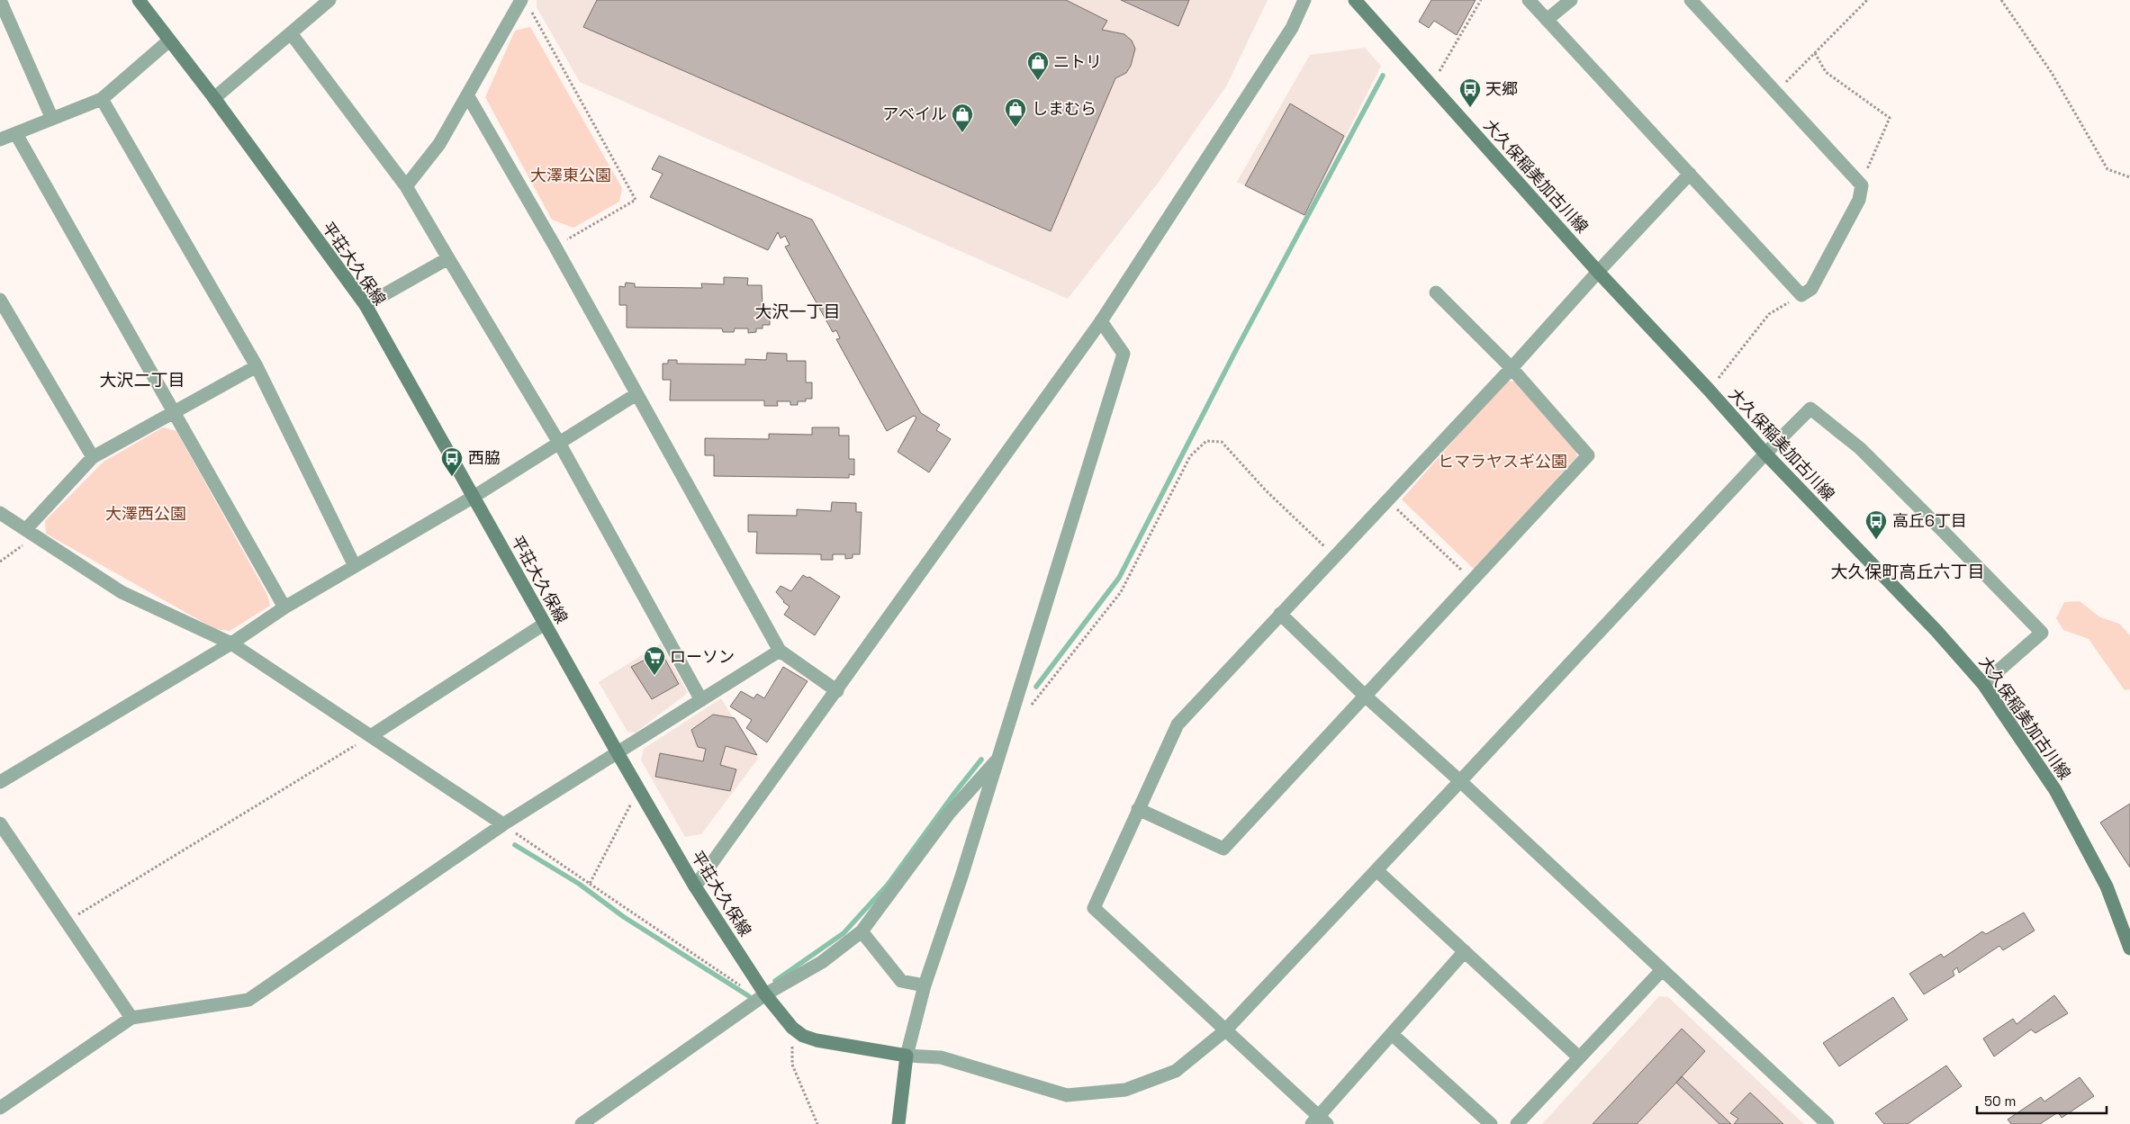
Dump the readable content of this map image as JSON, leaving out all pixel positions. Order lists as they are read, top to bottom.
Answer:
{
  "streets": {
    "main road": ["大久保稲美加古川線", "平荘大久保線"]
  },
  "districts": ["大沢一丁目", "大沢二丁目", "大久保町高丘六丁目"],
  "parks": ["大澤東公園", "ヒマラヤスギ公園", "大澤西公園"],
  "places": {
    "shop": ["ニトリ", "しまむら", "アベイル"],
    "bus stop": ["天郷", "西脇", "高丘6丁目"],
    "supermarket": ["ローソン"]
  },
  "scale_bar": "50 m"
}
